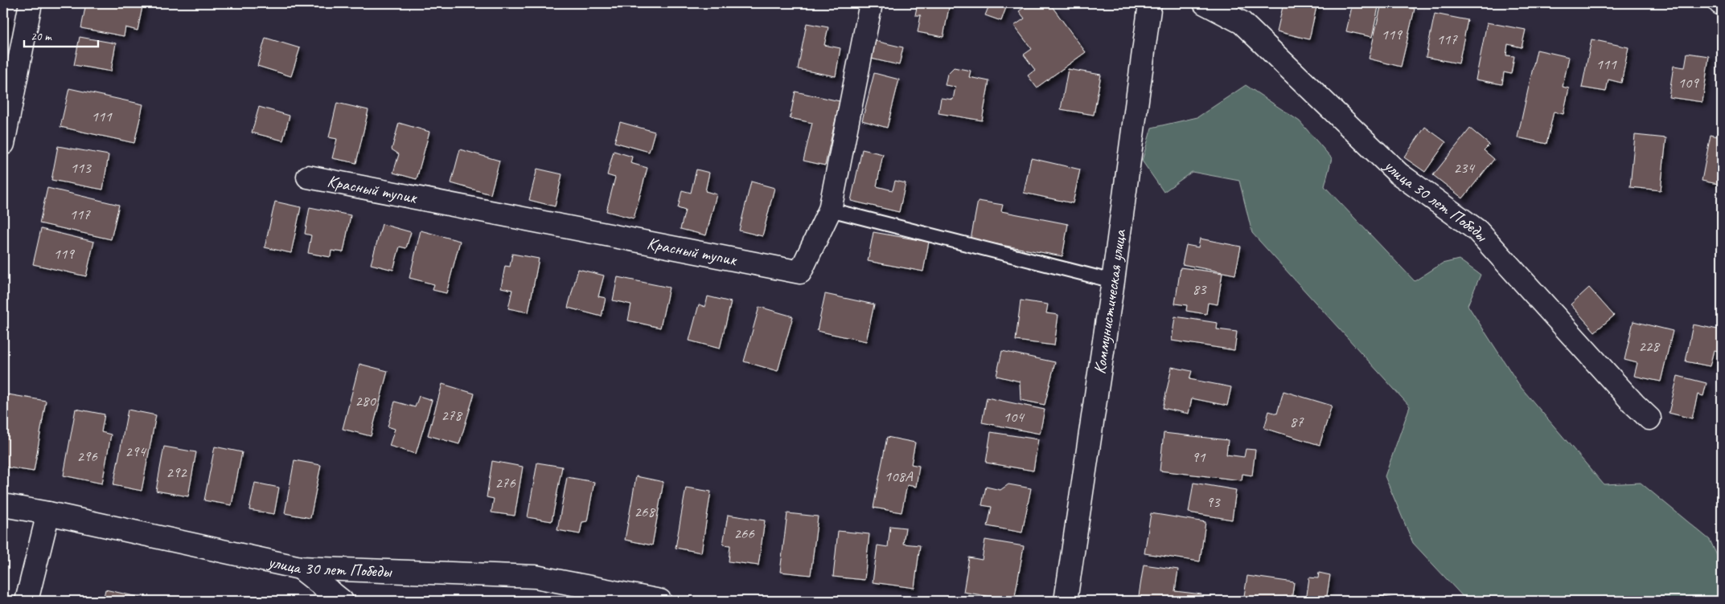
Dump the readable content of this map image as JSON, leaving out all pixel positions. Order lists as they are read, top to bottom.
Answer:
{
  "streets": {
    "street": ["Красный тупик", "улица 30 лет Победы", "Коммунистическая улица"]
  },
  "house_numbers": [
    "119",
    "117",
    "111",
    "109",
    "111",
    "113",
    "234",
    "117",
    "119",
    "83",
    "228",
    "280",
    "278",
    "104",
    "87",
    "294",
    "296",
    "91",
    "292",
    "108А",
    "276",
    "93",
    "268",
    "266"
  ],
  "scale_bar": "20 m"
}
